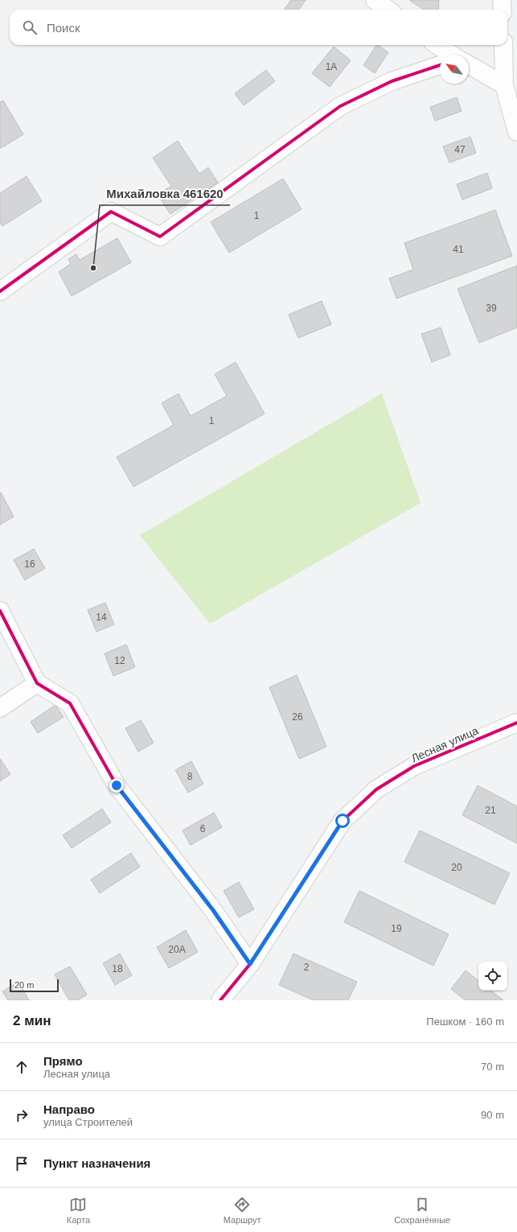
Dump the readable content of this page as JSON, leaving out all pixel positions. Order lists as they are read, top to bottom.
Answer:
{
  "streets": {
    "street": ["Лесная улица"]
  },
  "places": ["Михайловка 461620"],
  "house_numbers": [
    "1А",
    "47",
    "1",
    "41",
    "39",
    "1",
    "16",
    "14",
    "12",
    "26",
    "8",
    "21",
    "6",
    "20",
    "19",
    "20А",
    "2",
    "18"
  ],
  "scale_bar": "20 m",
  "north": "top left",
  "page": {
    "search": "Поиск",
    "scale": "20 m",
    "heading": ["2 мин", "Пешком · 160 m"],
    "list": [
      ["Прямо", "Лесная улица", "70 m"],
      ["Направо", "улица Строителей", "90 m"],
      "Пункт назначения"
    ],
    "nav": ["Карта", "Маршрут", "Сохранённые"]
  }
}
